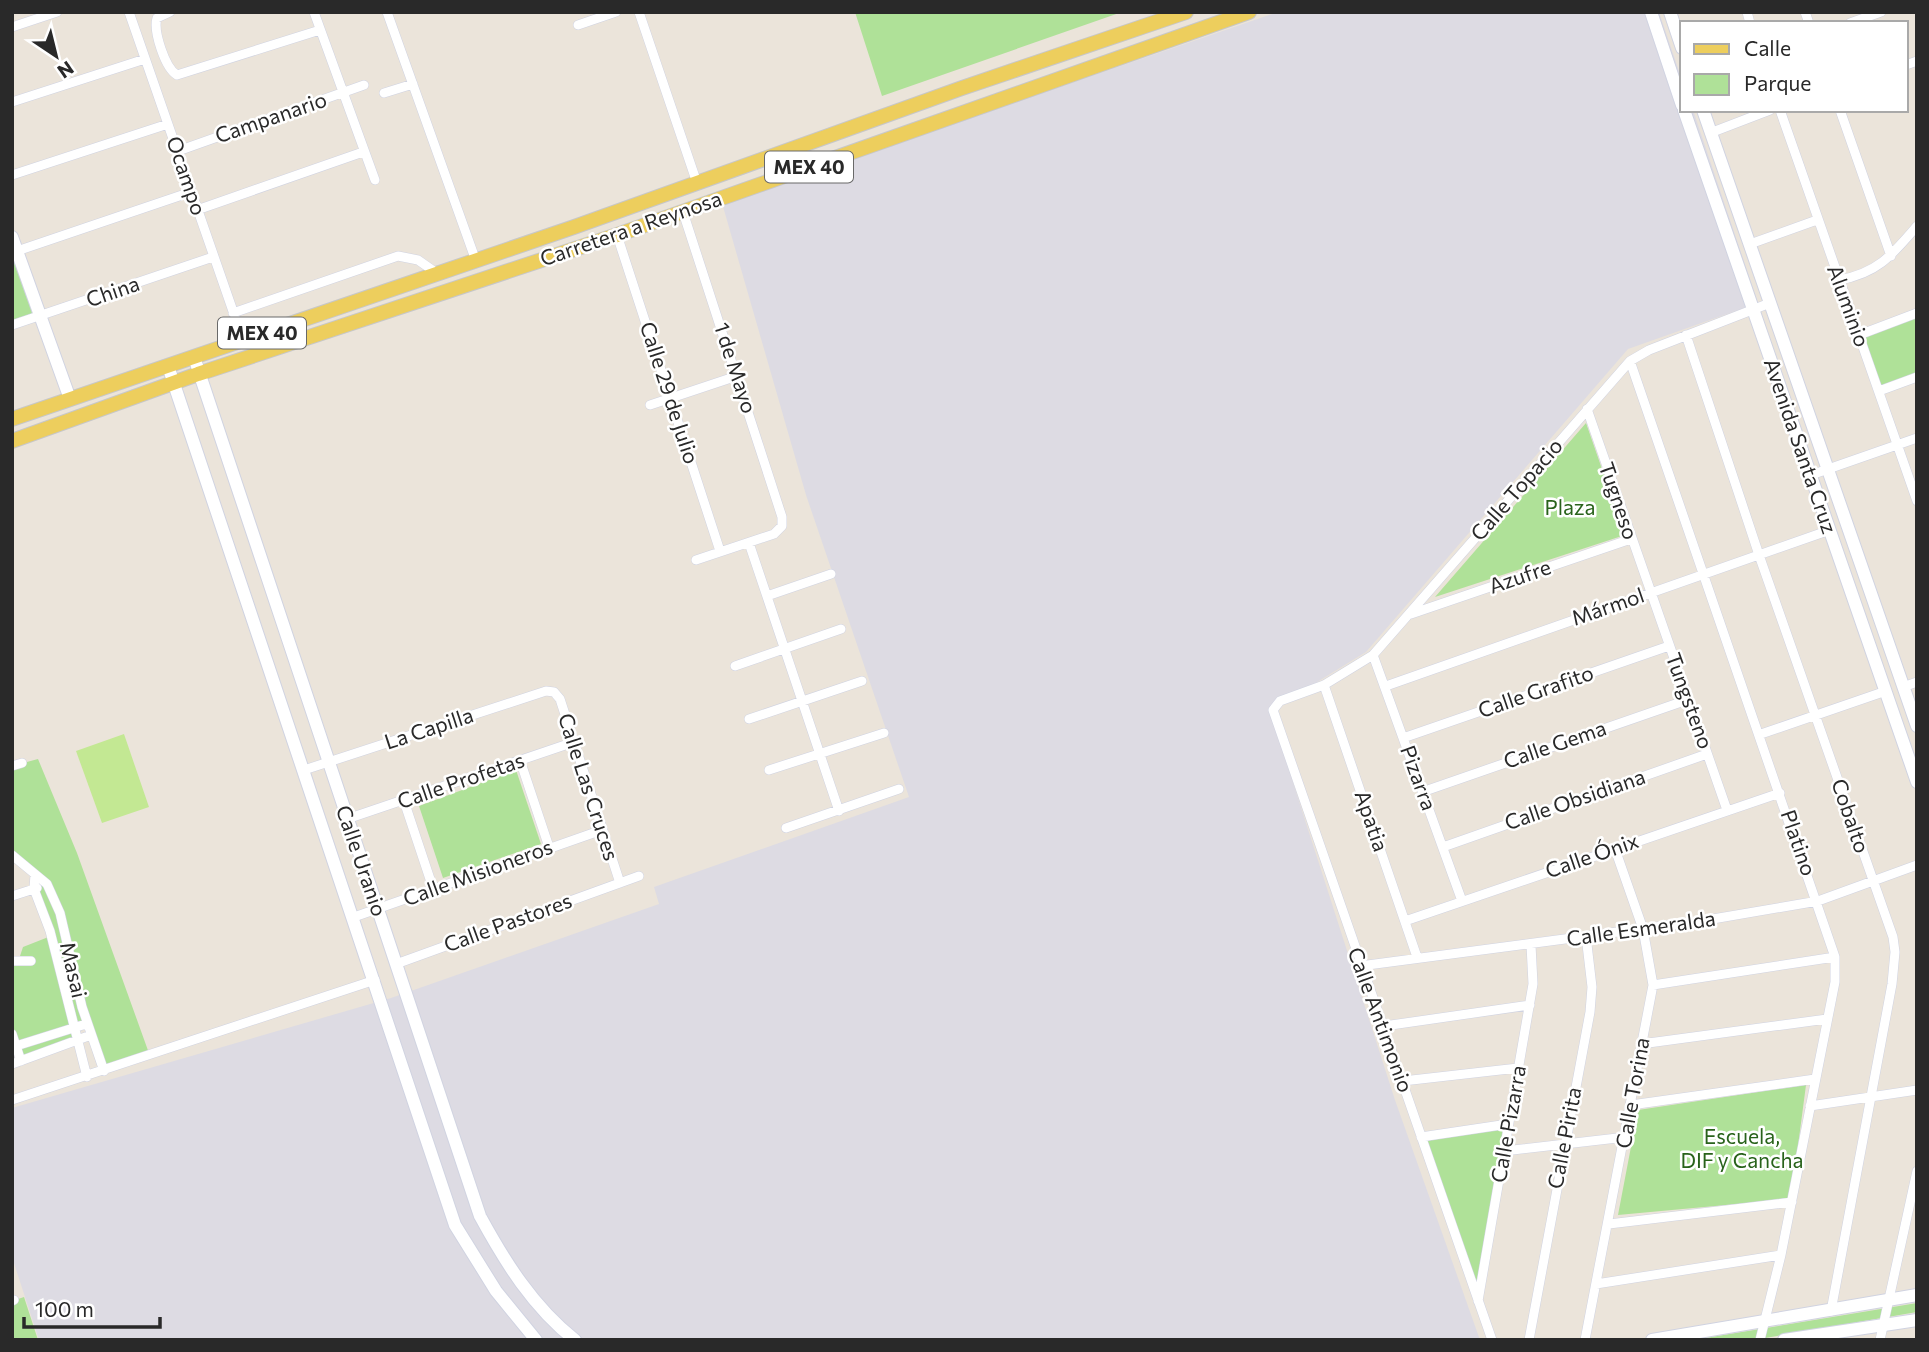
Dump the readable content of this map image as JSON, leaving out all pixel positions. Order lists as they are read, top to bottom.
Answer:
{
  "streets": {
    "main road": ["MEX 40", "Carretera a Reynosa"],
    "street": [
      "Campanario",
      "Ocampo",
      "China",
      "Aluminio",
      "1 de Mayo",
      "Calle 29 de Julio",
      "Avenida Santa Cruz",
      "Calle Topacio",
      "Tugneso",
      "Azufre",
      "Mármol",
      "Calle Grafito",
      "Tungsteno",
      "La Capilla",
      "Calle Gema",
      "Pizarra",
      "Calle Profetas",
      "Calle Las Cruces",
      "Calle Obsidiana",
      "Cobalto",
      "Apatia",
      "Platino",
      "Calle Ónix",
      "Calle Uranio",
      "Calle Misioneros",
      "Calle Pastores",
      "Calle Esmeralda",
      "Masai",
      "Calle Antimonio",
      "Calle Torina",
      "Calle Pizarra",
      "Calle Pirita"
    ]
  },
  "crossings": [
    ["Campanario", "Ocampo"],
    ["Ocampo", "Carretera a Reynosa"],
    ["Ocampo", "China"],
    ["Carretera a Reynosa", "1 de Mayo"],
    ["Carretera a Reynosa", "Calle 29 de Julio"],
    ["Carretera a Reynosa", "Calle Uranio"],
    ["Avenida Santa Cruz", "Calle Topacio"],
    ["Avenida Santa Cruz", "Mármol"],
    ["Calle Topacio", "Tugneso"],
    ["Calle Topacio", "Azufre"],
    ["Calle Topacio", "Pizarra"],
    ["Calle Topacio", "Cobalto"],
    ["Calle Topacio", "Apatia"],
    ["Calle Topacio", "Platino"],
    ["Calle Topacio", "Calle Antimonio"],
    ["Tugneso", "Azufre"],
    ["Tugneso", "Mármol"],
    ["Tugneso", "Tungsteno"],
    ["Mármol", "Tungsteno"],
    ["Mármol", "Pizarra"],
    ["Mármol", "Cobalto"],
    ["Mármol", "Platino"],
    ["Calle Grafito", "Tungsteno"],
    ["Calle Grafito", "Pizarra"],
    ["Tungsteno", "Calle Gema"],
    ["Tungsteno", "Calle Obsidiana"],
    ["Tungsteno", "Calle Ónix"],
    ["La Capilla", "Calle Las Cruces"],
    ["La Capilla", "Calle Uranio"],
    ["Calle Gema", "Pizarra"],
    ["Pizarra", "Calle Obsidiana"],
    ["Pizarra", "Calle Ónix"],
    ["Calle Profetas", "Calle Las Cruces"],
    ["Calle Profetas", "Calle Uranio"],
    ["Calle Las Cruces", "Calle Misioneros"],
    ["Calle Las Cruces", "Calle Pastores"],
    ["Cobalto", "Calle Esmeralda"],
    ["Apatia", "Calle Ónix"],
    ["Apatia", "Calle Esmeralda"],
    ["Platino", "Calle Ónix"],
    ["Platino", "Calle Esmeralda"],
    ["Calle Ónix", "Calle Torina"],
    ["Calle Uranio", "Calle Misioneros"],
    ["Calle Uranio", "Calle Pastores"],
    ["Calle Esmeralda", "Calle Antimonio"],
    ["Calle Esmeralda", "Calle Torina"],
    ["Calle Esmeralda", "Calle Pizarra"],
    ["Calle Esmeralda", "Calle Pirita"],
    ["Calle Antimonio", "Calle Pizarra"]
  ],
  "parks": ["Plaza", "Escuela, DIF y Cancha"],
  "legend": ["Calle", "Parque"],
  "scale_bar": "100 m",
  "north": "bottom right"
}
